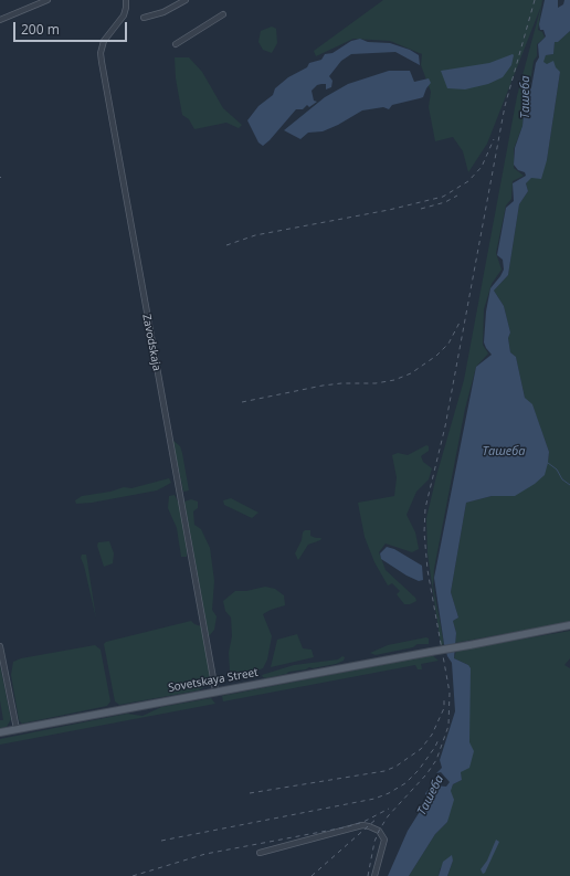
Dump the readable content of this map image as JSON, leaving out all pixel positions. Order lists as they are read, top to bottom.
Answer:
{
  "streets": {
    "main road": ["Sovetskaya Street"],
    "street": ["Zavodskaja"]
  },
  "crossings": [
    ["Zavodskaja", "Sovetskaya Street"]
  ],
  "water": ["Ташеба"],
  "scale_bar": "200 m"
}
